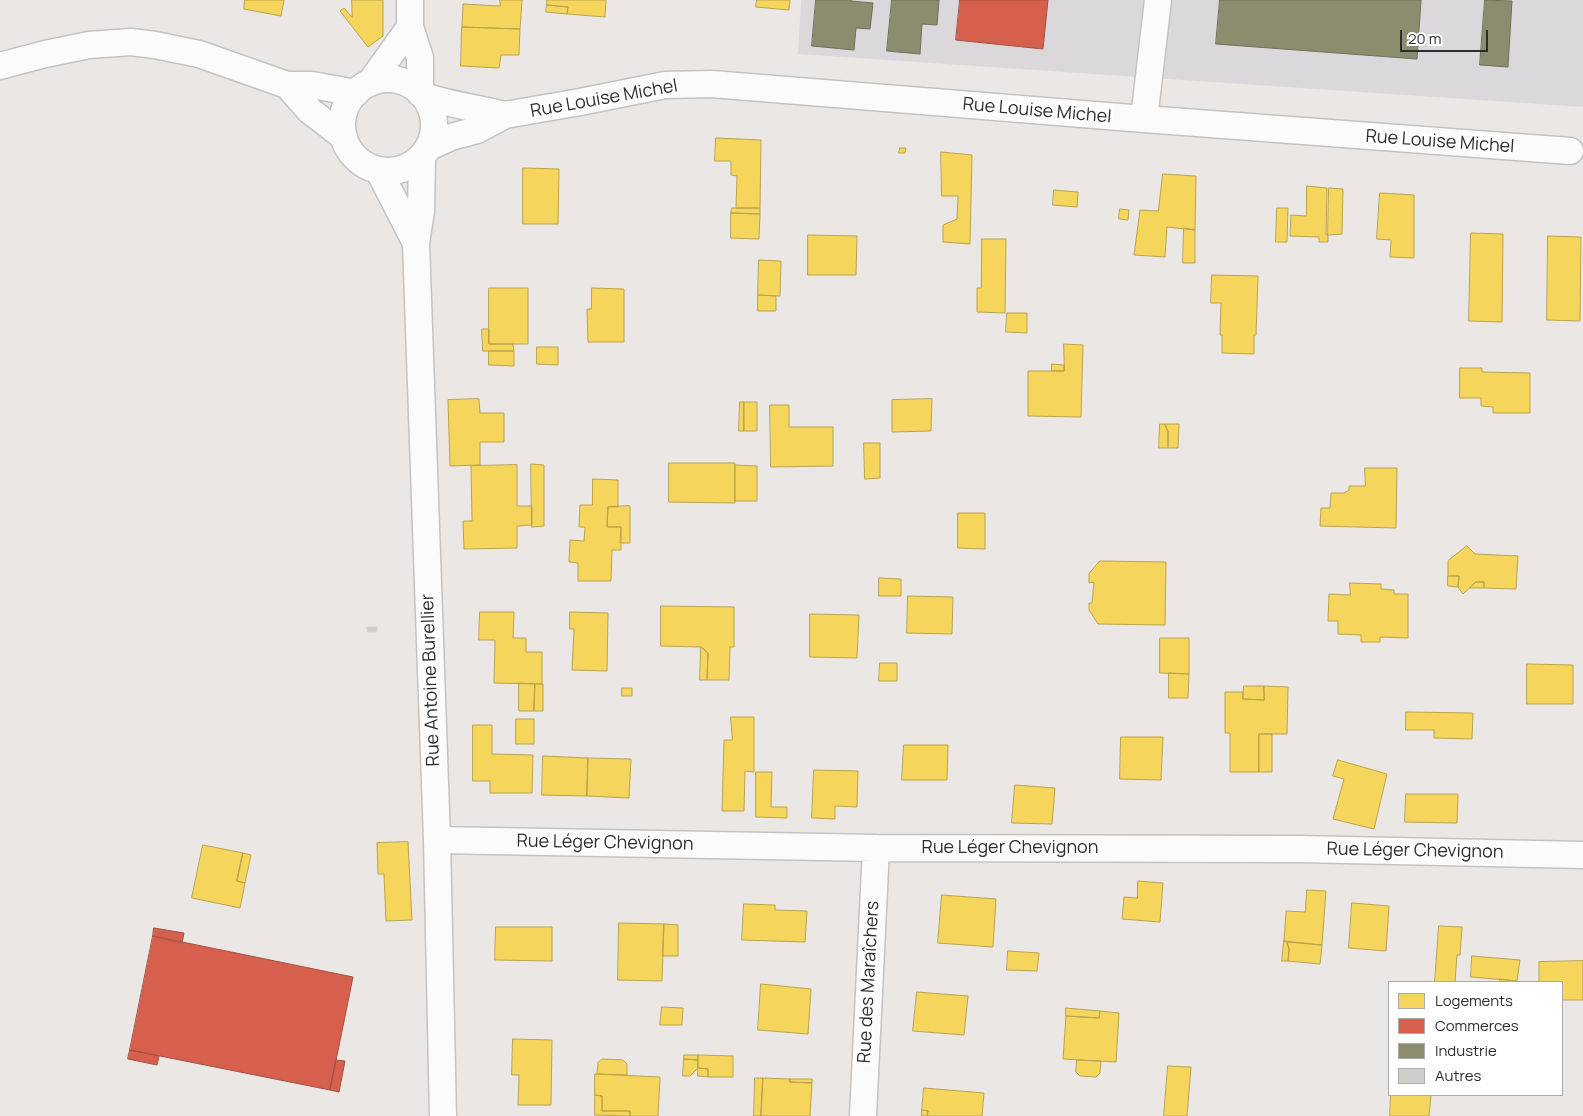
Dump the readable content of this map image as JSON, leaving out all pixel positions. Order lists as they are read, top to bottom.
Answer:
{
  "streets": {
    "street": [
      "Rue Louise Michel",
      "Rue Antoine Burellier",
      "Rue Léger Chevignon",
      "Rue des Maraîchers"
    ]
  },
  "crossings": [
    ["Rue Louise Michel", "Rue Antoine Burellier"],
    ["Rue Antoine Burellier", "Rue Léger Chevignon"],
    ["Rue Léger Chevignon", "Rue des Maraîchers"]
  ],
  "legend": [
    "Logements",
    "Commerces",
    "Industrie",
    "Autres"
  ],
  "scale_bar": "20 m"
}
